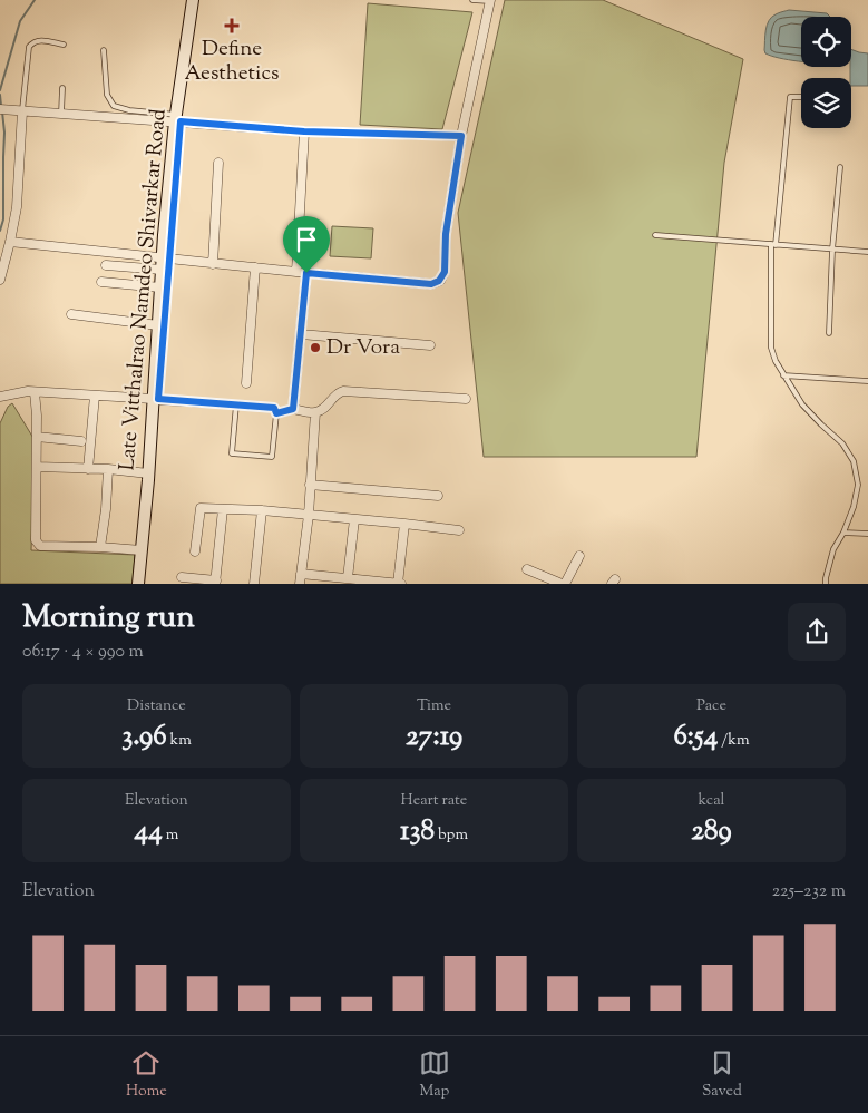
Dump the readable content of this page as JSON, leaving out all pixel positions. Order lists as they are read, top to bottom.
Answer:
{
  "streets": {
    "main road": ["Late Vitthalrao Namdeo Shivarkar Road"]
  },
  "places": {
    "health": ["Define Aesthetics"],
    "other": ["Dr Vora"]
  },
  "page": {
    "heading": ["Morning run", "06:17 · 4 × 990 m"],
    "stats": [
      ["Distance", "3.96 km"],
      ["Time", "27:19"],
      ["Pace", "6:54 /km"],
      ["Elevation", "44 m"],
      ["Heart rate", "138 bpm"],
      ["kcal", "289"]
    ],
    "chart": ["Elevation", "225–232 m"],
    "tabs": ["Home", "Map", "Saved"]
  }
}
